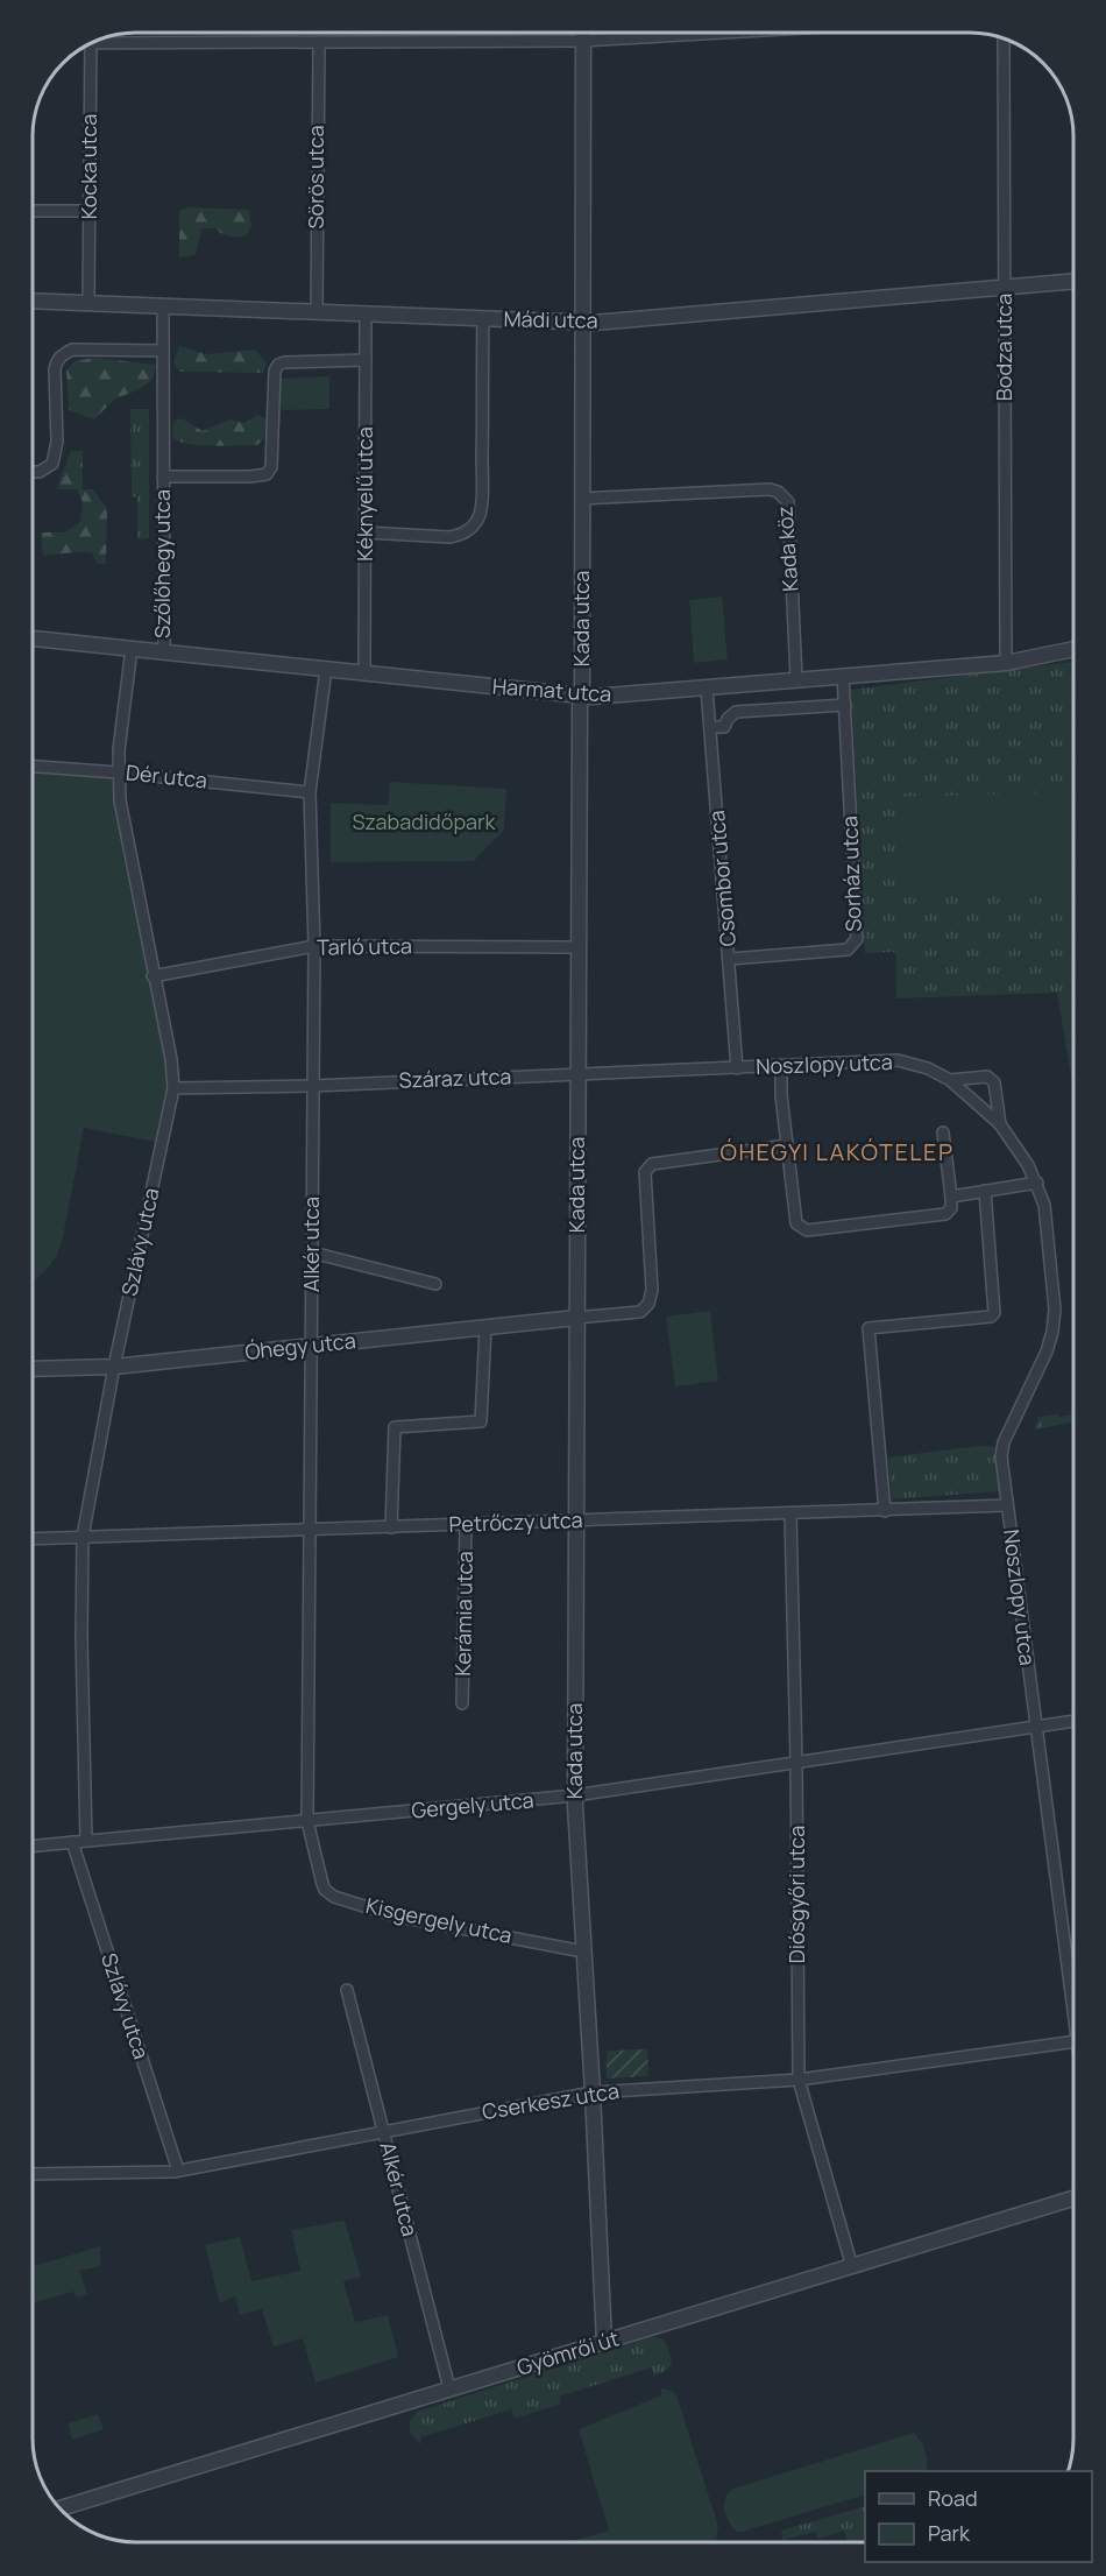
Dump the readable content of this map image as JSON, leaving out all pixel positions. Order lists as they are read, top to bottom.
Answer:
{
  "streets": {
    "street": [
      "Kocka utca",
      "Sörös utca",
      "Mádi utca",
      "Bodza utca",
      "Kéknyelű utca",
      "Kada köz",
      "Szőlőhegy utca",
      "Kada utca",
      "Harmat utca",
      "Dér utca",
      "Sorház utca",
      "Csombor utca",
      "Tarló utca",
      "Noszlopy utca",
      "Száraz utca",
      "Szlávy utca",
      "Alkér utca",
      "Óhegy utca",
      "Petrőczy utca",
      "Kerámia utca",
      "Gergely utca",
      "Diósgyőri utca",
      "Kisgergely utca",
      "Cserkesz utca",
      "Gyömrői út"
    ]
  },
  "crossings": [
    ["Kocka utca", "Mádi utca"],
    ["Sörös utca", "Mádi utca"],
    ["Mádi utca", "Bodza utca"],
    ["Mádi utca", "Kéknyelű utca"],
    ["Mádi utca", "Szőlőhegy utca"],
    ["Mádi utca", "Kada utca"],
    ["Bodza utca", "Harmat utca"],
    ["Kéknyelű utca", "Szőlőhegy utca"],
    ["Kéknyelű utca", "Harmat utca"],
    ["Kada köz", "Kada utca"],
    ["Kada köz", "Harmat utca"],
    ["Szőlőhegy utca", "Harmat utca"],
    ["Kada utca", "Harmat utca"],
    ["Kada utca", "Tarló utca"],
    ["Kada utca", "Száraz utca"],
    ["Kada utca", "Óhegy utca"],
    ["Kada utca", "Petrőczy utca"],
    ["Kada utca", "Gergely utca"],
    ["Kada utca", "Kisgergely utca"],
    ["Kada utca", "Cserkesz utca"],
    ["Kada utca", "Gyömrői út"],
    ["Harmat utca", "Sorház utca"],
    ["Harmat utca", "Csombor utca"],
    ["Harmat utca", "Szlávy utca"],
    ["Harmat utca", "Alkér utca"],
    ["Dér utca", "Szlávy utca"],
    ["Dér utca", "Alkér utca"],
    ["Sorház utca", "Csombor utca"],
    ["Csombor utca", "Noszlopy utca"],
    ["Csombor utca", "Száraz utca"],
    ["Tarló utca", "Szlávy utca"],
    ["Tarló utca", "Alkér utca"],
    ["Noszlopy utca", "Száraz utca"],
    ["Noszlopy utca", "Petrőczy utca"],
    ["Noszlopy utca", "Gergely utca"],
    ["Száraz utca", "Szlávy utca"],
    ["Száraz utca", "Alkér utca"],
    ["Szlávy utca", "Óhegy utca"],
    ["Szlávy utca", "Petrőczy utca"],
    ["Szlávy utca", "Gergely utca"],
    ["Szlávy utca", "Cserkesz utca"],
    ["Alkér utca", "Óhegy utca"],
    ["Alkér utca", "Petrőczy utca"],
    ["Alkér utca", "Gergely utca"],
    ["Alkér utca", "Kisgergely utca"],
    ["Alkér utca", "Cserkesz utca"],
    ["Alkér utca", "Gyömrői út"],
    ["Petrőczy utca", "Kerámia utca"],
    ["Petrőczy utca", "Diósgyőri utca"],
    ["Gergely utca", "Diósgyőri utca"],
    ["Gergely utca", "Kisgergely utca"],
    ["Diósgyőri utca", "Cserkesz utca"],
    ["Diósgyőri utca", "Gyömrői út"]
  ],
  "districts": ["ÓHEGYI LAKÓTELEP"],
  "parks": ["Szabadidőpark"],
  "legend": ["Road", "Park"]
}
